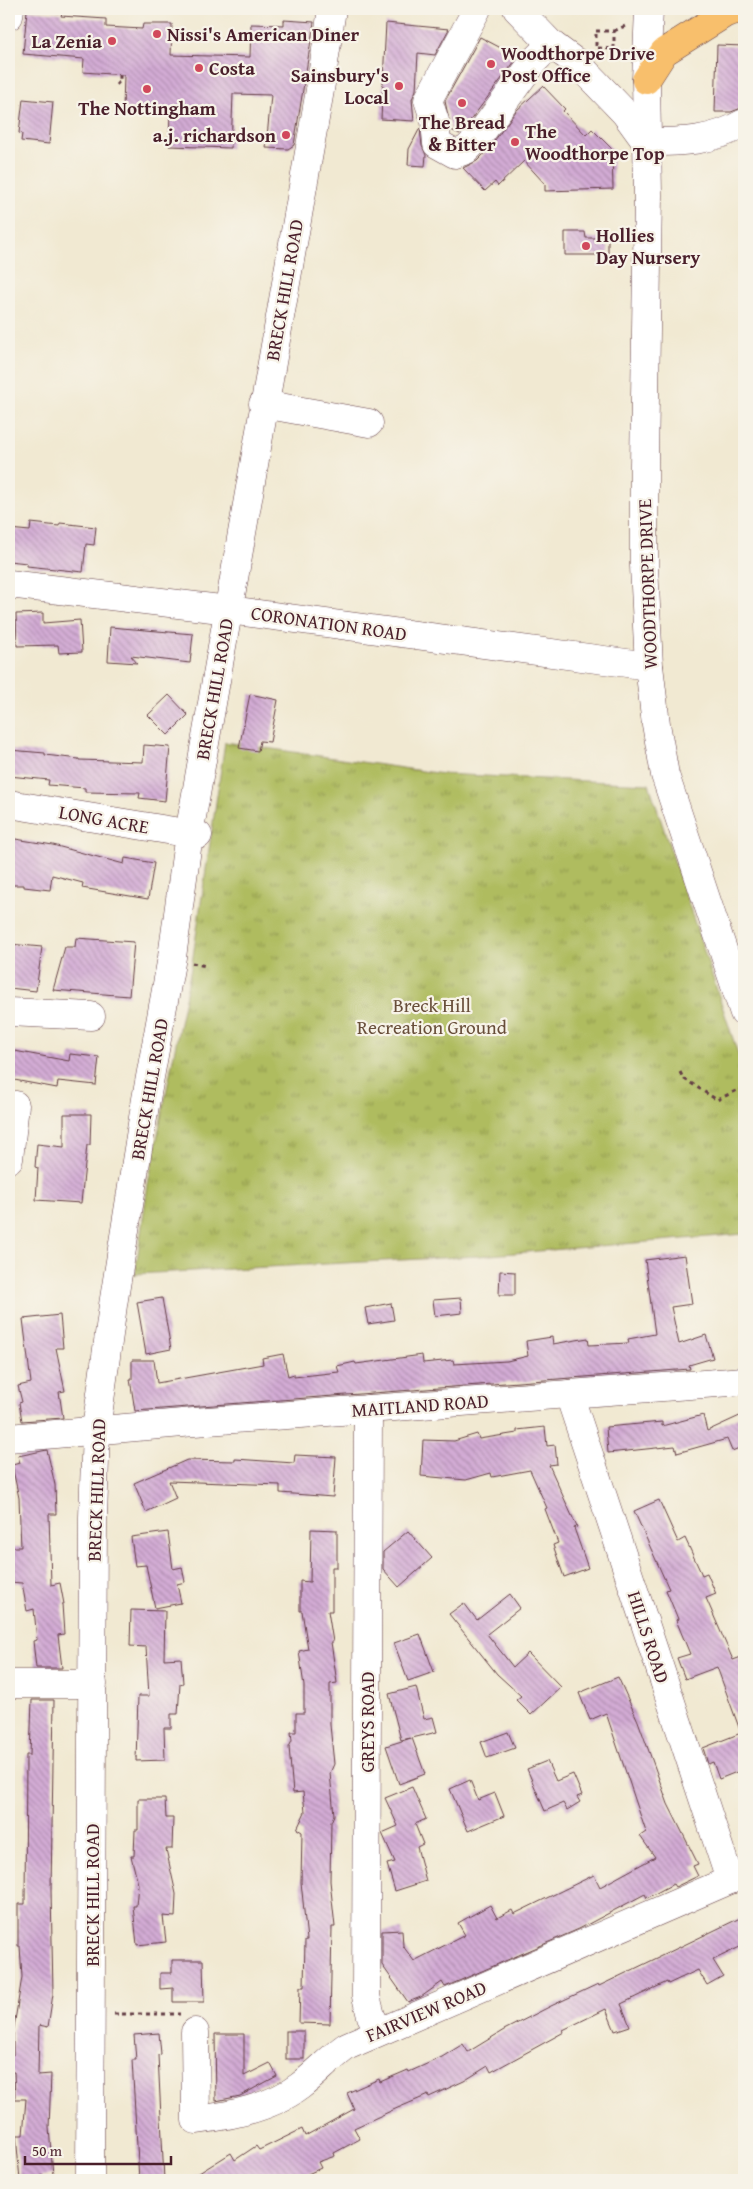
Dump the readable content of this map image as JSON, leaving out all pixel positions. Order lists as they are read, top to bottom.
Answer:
{
  "streets": {
    "street": [
      "BRECK HILL ROAD",
      "WOODTHORPE DRIVE",
      "CORONATION ROAD",
      "LONG ACRE",
      "MAITLAND ROAD",
      "HILLS ROAD",
      "GREYS ROAD",
      "FAIRVIEW ROAD"
    ]
  },
  "crossings": [
    ["BRECK HILL ROAD", "CORONATION ROAD"],
    ["BRECK HILL ROAD", "LONG ACRE"],
    ["BRECK HILL ROAD", "MAITLAND ROAD"],
    ["WOODTHORPE DRIVE", "CORONATION ROAD"],
    ["MAITLAND ROAD", "HILLS ROAD"],
    ["MAITLAND ROAD", "GREYS ROAD"],
    ["HILLS ROAD", "FAIRVIEW ROAD"],
    ["GREYS ROAD", "FAIRVIEW ROAD"]
  ],
  "parks": ["Breck Hill Recreation Ground"],
  "places": [
    "Nissi's American Diner",
    "La Zenia",
    "Woodthorpe Drive Post Office",
    "Costa",
    "Sainsbury's Local",
    "The Nottingham",
    "The Bread & Bitter",
    "a.j. richardson",
    "The Woodthorpe Top",
    "Hollies Day Nursery"
  ],
  "scale_bar": "50 m"
}
